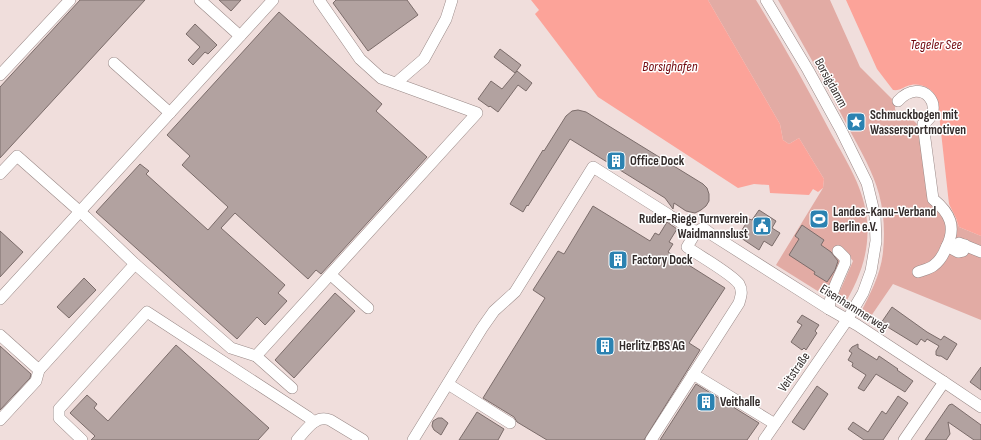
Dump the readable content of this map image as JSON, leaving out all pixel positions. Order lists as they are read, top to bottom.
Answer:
{
  "streets": {
    "street": ["Borsigdamm", "Eisenhammerweg", "Veitstraße"]
  },
  "crossings": [
    ["Borsigdamm", "Eisenhammerweg"],
    ["Borsigdamm", "Veitstraße"],
    ["Eisenhammerweg", "Veitstraße"]
  ],
  "water": ["Tegeler See", "Borsighafen"],
  "places": {
    "place": ["Schmuckbogen mit Wassersportmotiven"],
    "building": [
      "Office Dock",
      "Factory Dock",
      "Herlitz PBS AG",
      "Veithalle"
    ],
    "sports": ["Landes-Kanu-Verband Berlin e.V."],
    "public building": ["Ruder-Riege Turnverein Waidmannslust"]
  }
}
